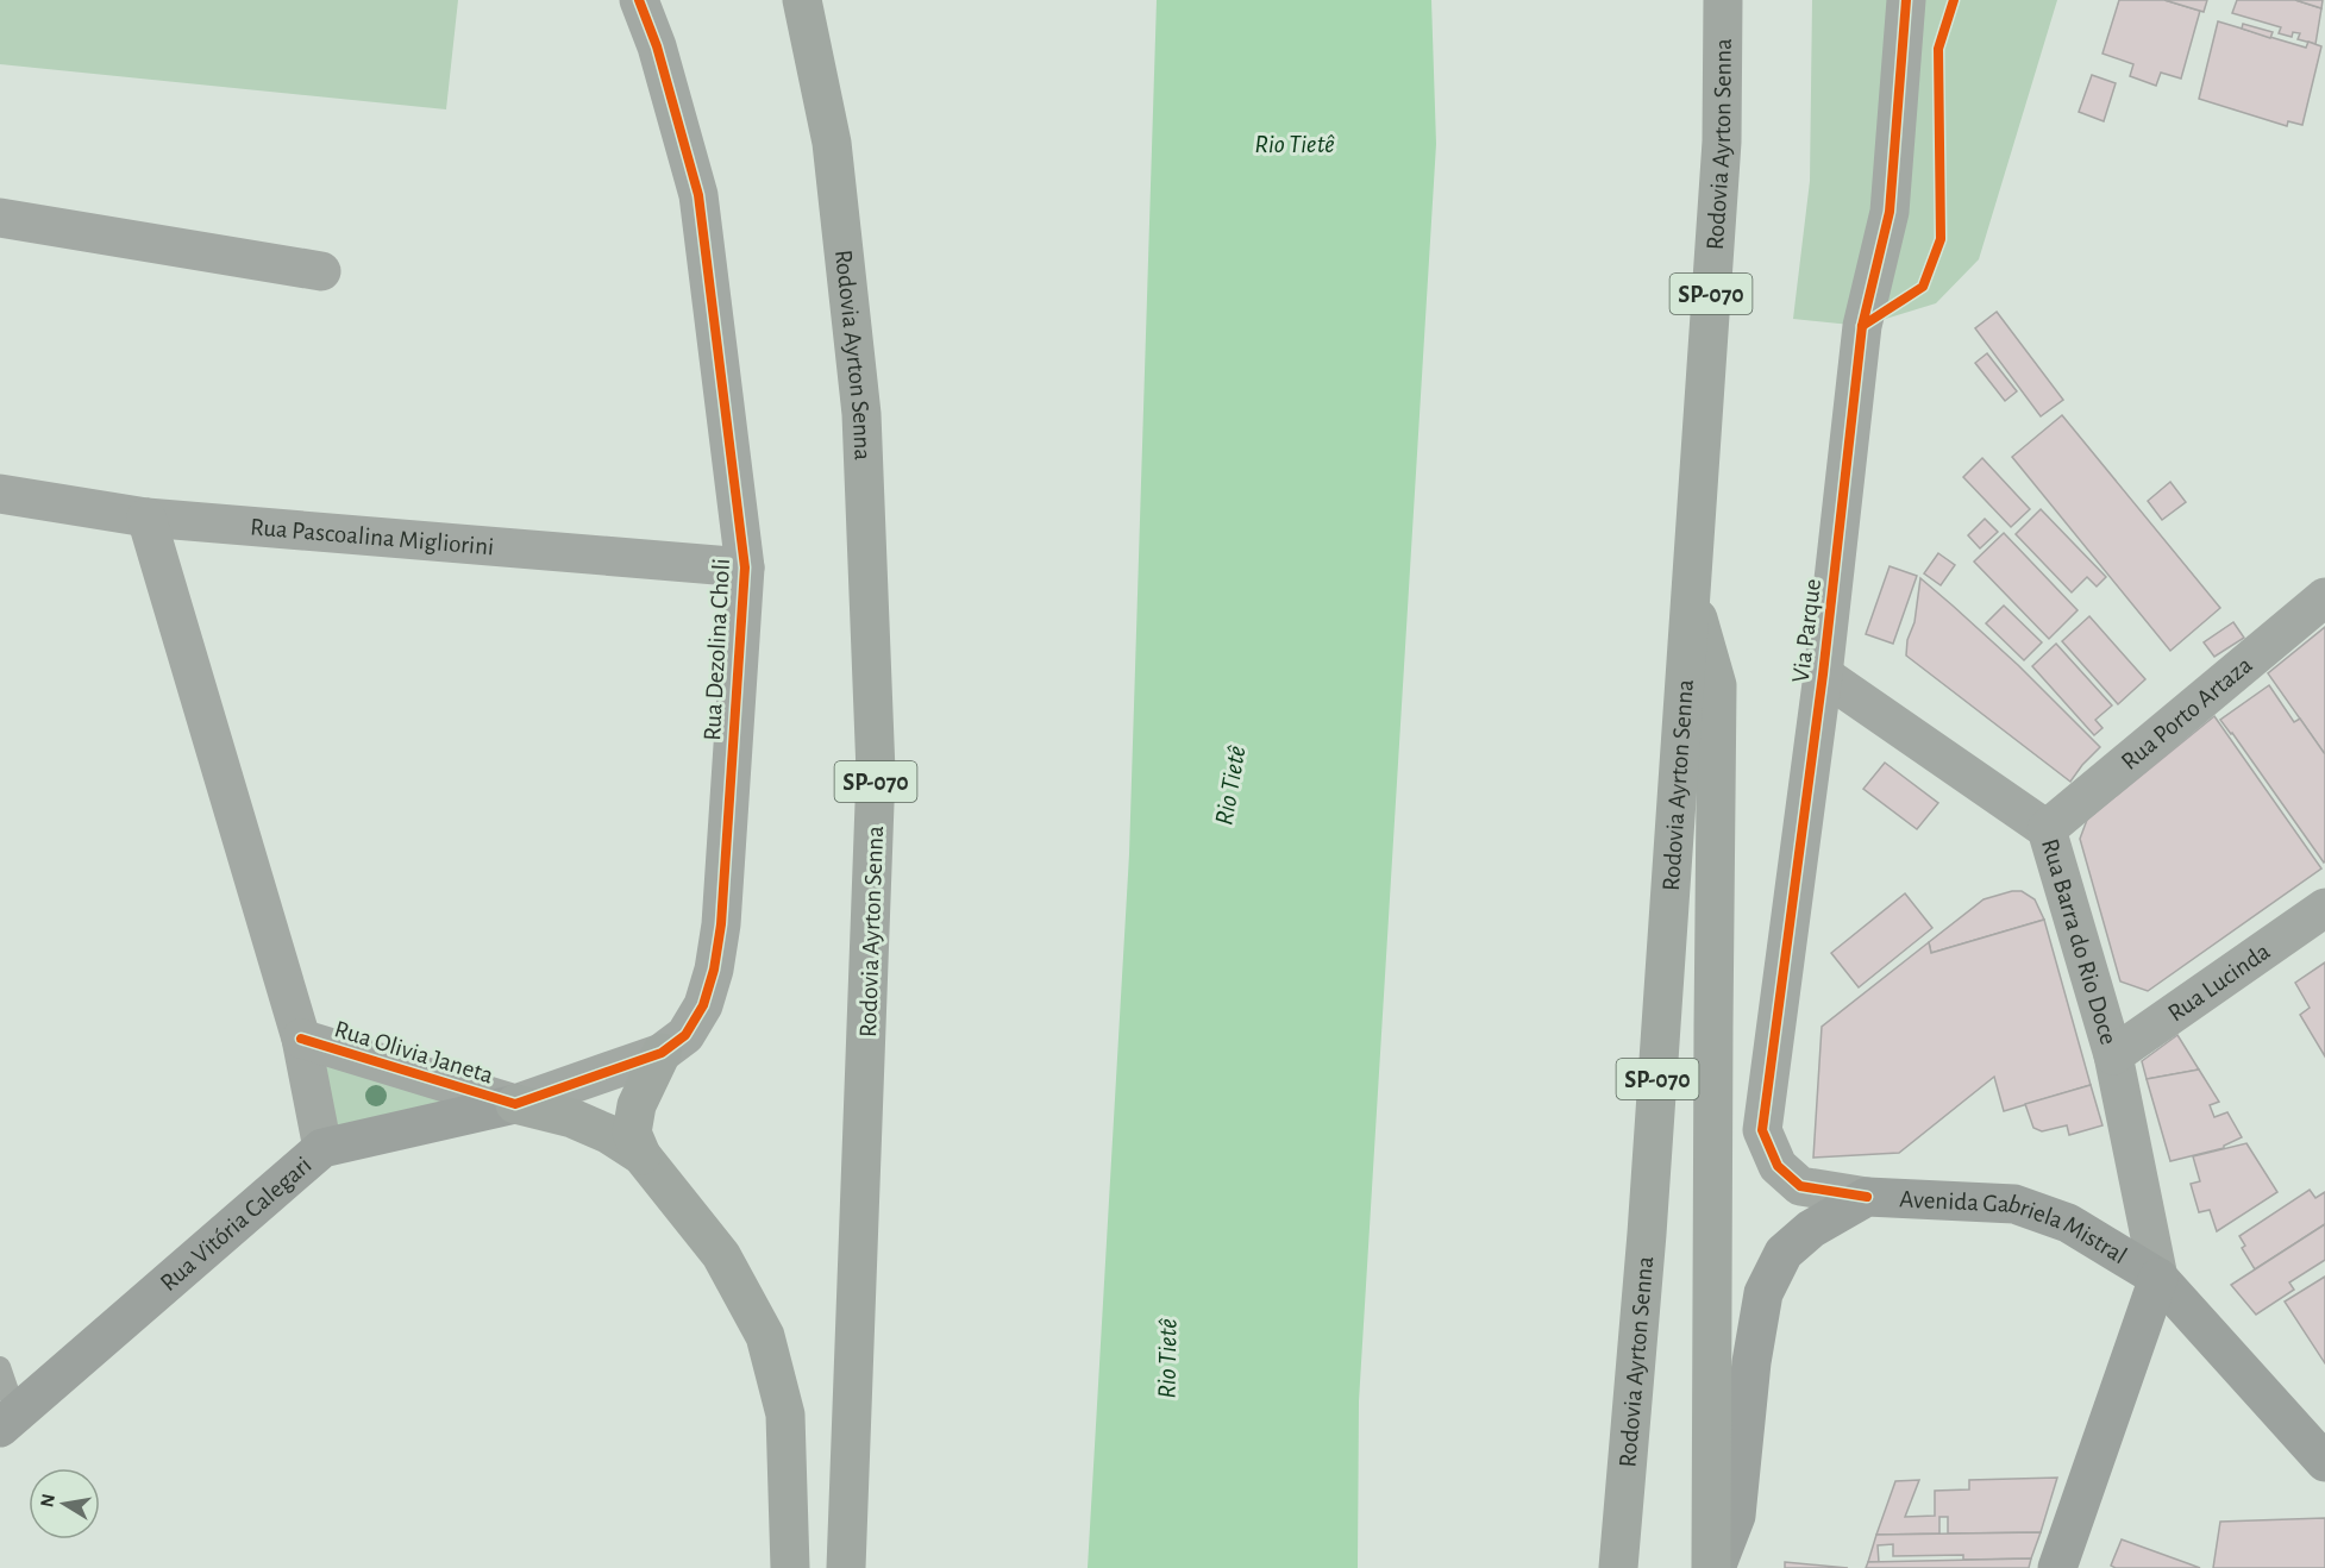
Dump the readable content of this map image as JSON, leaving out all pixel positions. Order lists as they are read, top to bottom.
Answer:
{
  "streets": {
    "highway": ["Rodovia Ayrton Senna", "SP-070"],
    "main road": ["Rua Vitória Calegari", "Avenida Gabriela Mistral"],
    "street": [
      "Rua Pascoalina Migliorini",
      "Via Parque",
      "Rua Dezolina Choli",
      "Rua Porto Artaza",
      "Rua Barra do Rio Doce",
      "Rua Lucinda",
      "Rua Olivia Janeta"
    ]
  },
  "crossings": [
    ["Rua Pascoalina Migliorini", "Rua Dezolina Choli"],
    ["Rua Pascoalina Migliorini", "Rua Olivia Janeta"],
    ["Via Parque", "Rua Barra do Rio Doce"],
    ["Via Parque", "Avenida Gabriela Mistral"],
    ["Rua Dezolina Choli", "Rua Olivia Janeta"],
    ["Rua Dezolina Choli", "Rua Vitória Calegari"],
    ["Rua Porto Artaza", "Rua Barra do Rio Doce"],
    ["Rua Barra do Rio Doce", "Rua Lucinda"],
    ["Rua Barra do Rio Doce", "Avenida Gabriela Mistral"],
    ["Rua Olivia Janeta", "Rua Vitória Calegari"]
  ],
  "water": ["Rio Tietê"],
  "north": "left"
}
